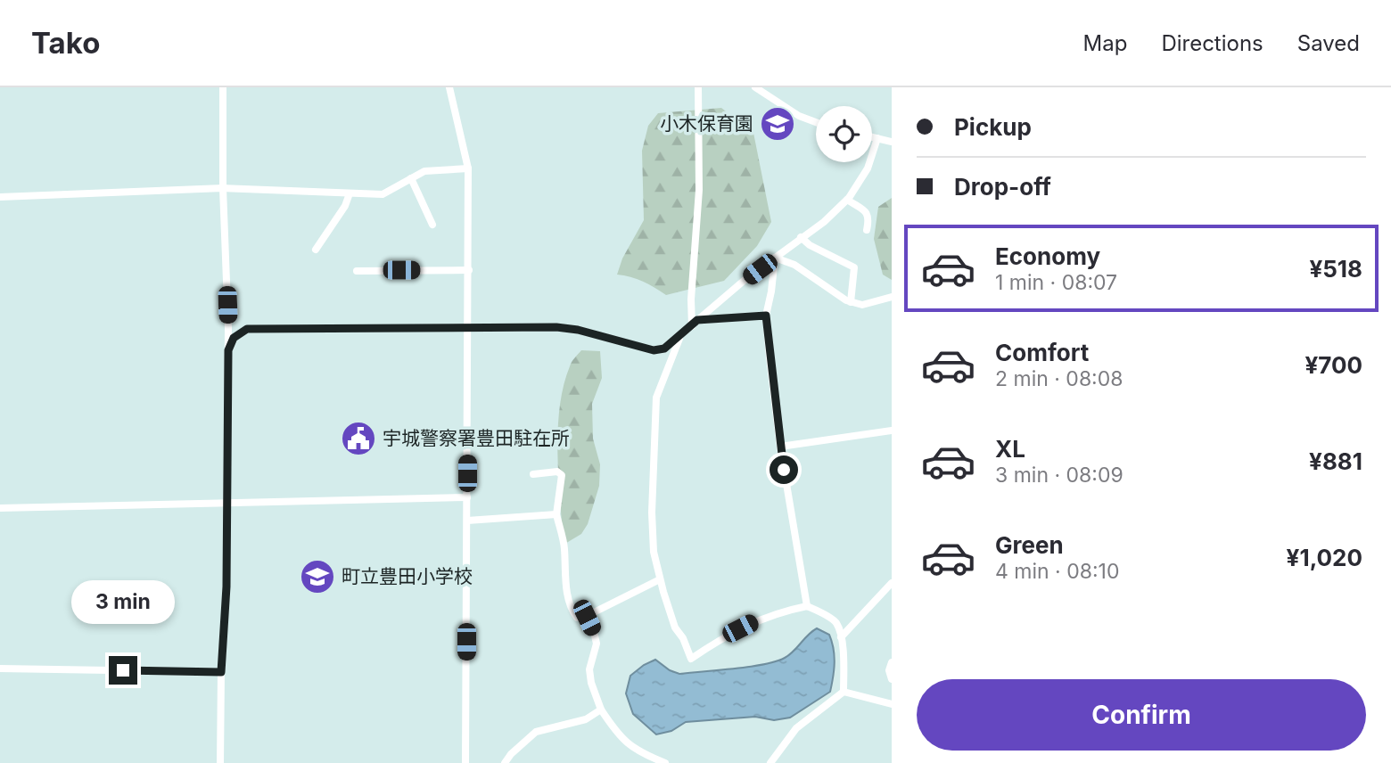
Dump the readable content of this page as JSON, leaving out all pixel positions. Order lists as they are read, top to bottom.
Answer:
{
  "places": {
    "school or university": ["小木保育園", "町立豊田小学校"],
    "public building": ["宇城警察署豊田駐在所"]
  },
  "page": {
    "header": "Tako",
    "nav": ["Map", "Directions", "Saved"],
    "banner": ["Pickup", "Drop-off"],
    "list": [
      {
        "name": "Economy",
        "note": "1 min · 08:07",
        "value": "¥518"
      },
      {
        "name": "Comfort",
        "note": "2 min · 08:08",
        "value": "¥700"
      },
      {
        "name": "XL",
        "note": "3 min · 08:09",
        "value": "¥881"
      },
      {
        "name": "Green",
        "note": "4 min · 08:10",
        "value": "¥1,020"
      }
    ],
    "bubble": "3 min",
    "buttons": "Confirm"
  }
}
